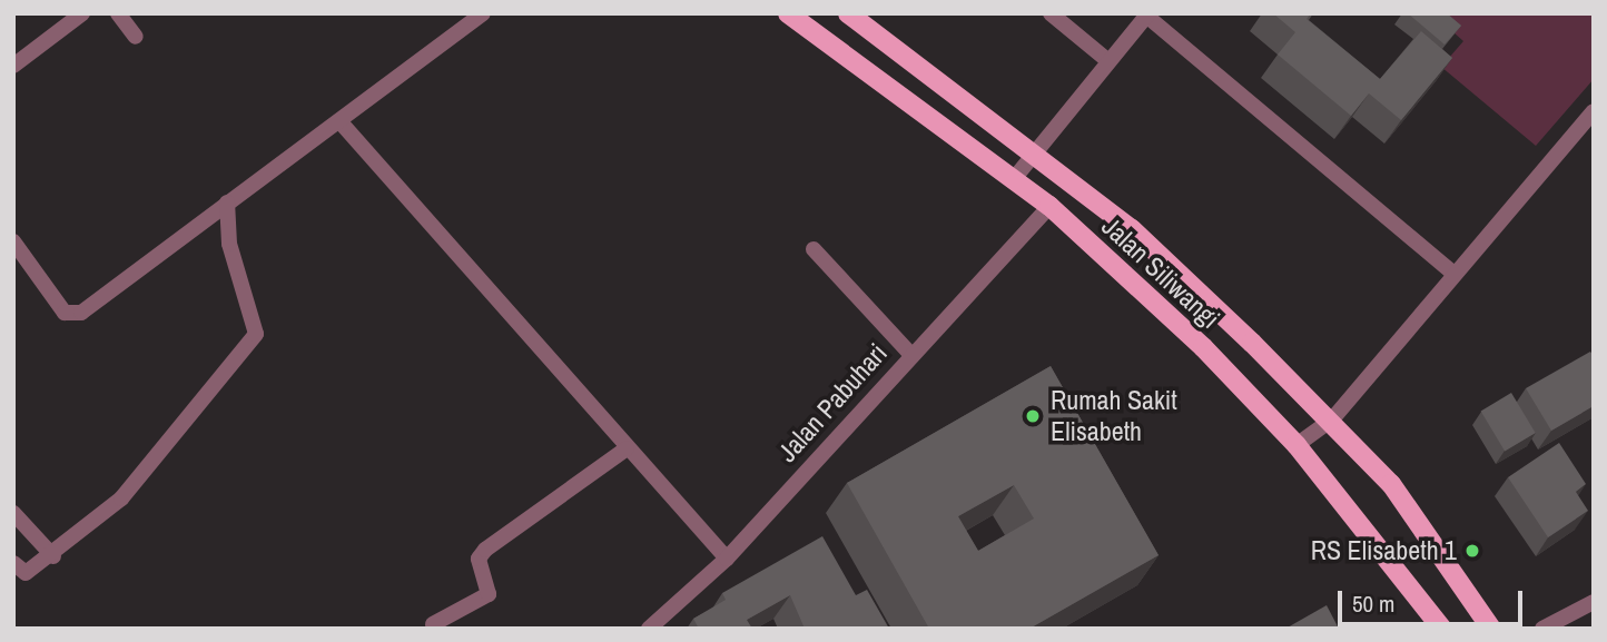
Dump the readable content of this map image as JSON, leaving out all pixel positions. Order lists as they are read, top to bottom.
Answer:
{
  "streets": {
    "main road": ["Jalan Siliwangi"],
    "street": ["Jalan Pabuhari"]
  },
  "crossings": [
    ["Jalan Siliwangi", "Jalan Pabuhari"]
  ],
  "places": ["Rumah Sakit Elisabeth", "RS Elisabeth 1"],
  "scale_bar": "50 m"
}
